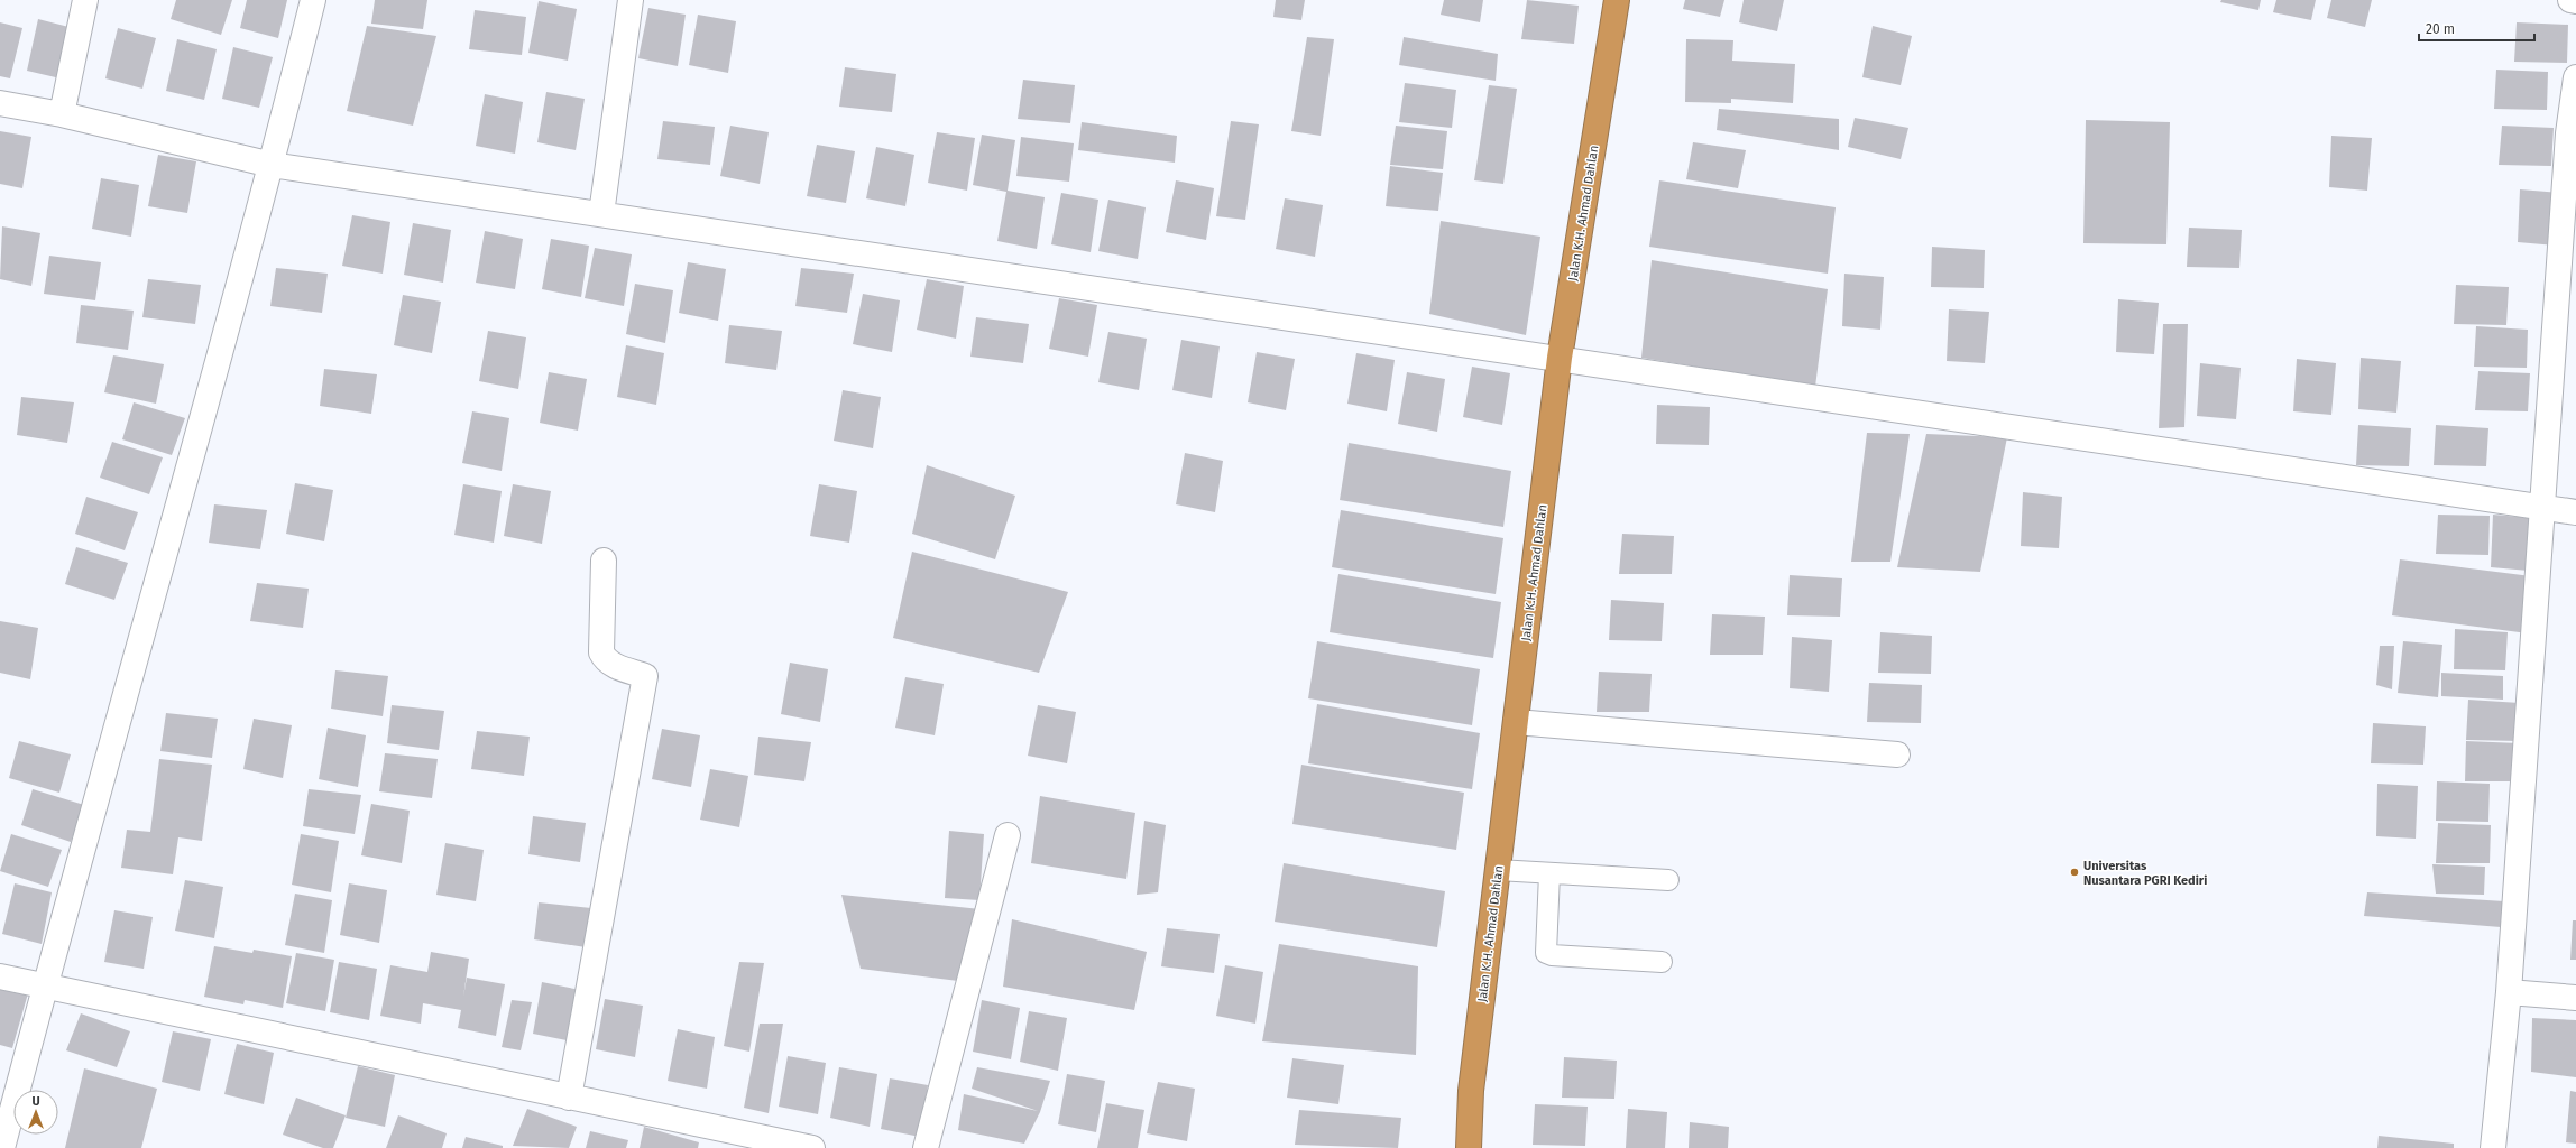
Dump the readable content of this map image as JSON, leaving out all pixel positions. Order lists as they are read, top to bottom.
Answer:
{
  "streets": {
    "highway": ["Jalan K.H. Ahmad Dahlan"]
  },
  "places": ["Universitas Nusantara PGRI Kediri"],
  "scale_bar": "20 m",
  "north": "top"
}
